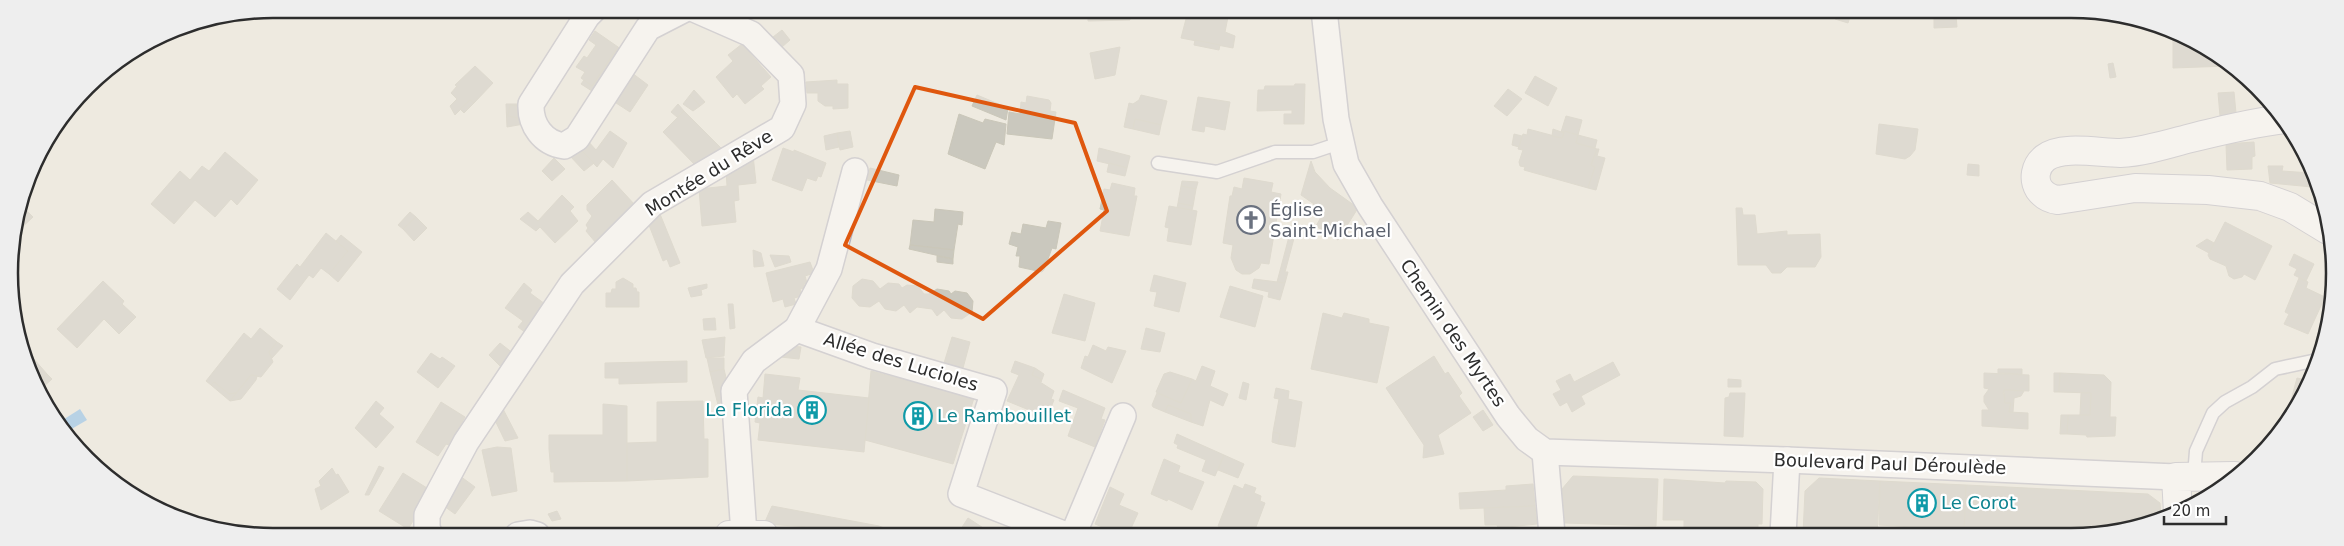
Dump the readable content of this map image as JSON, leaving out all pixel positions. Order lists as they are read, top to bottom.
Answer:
{
  "streets": {
    "street": [
      "Montée du Rêve",
      "Chemin des Myrtes",
      "Allée des Lucioles",
      "Boulevard Paul Déroulède"
    ]
  },
  "crossings": [
    ["Chemin des Myrtes", "Boulevard Paul Déroulède"]
  ],
  "places": {
    "church": ["Église Saint-Michael"],
    "building": ["Le Florida", "Le Rambouillet", "Le Corot"]
  },
  "scale_bar": "20 m"
}
